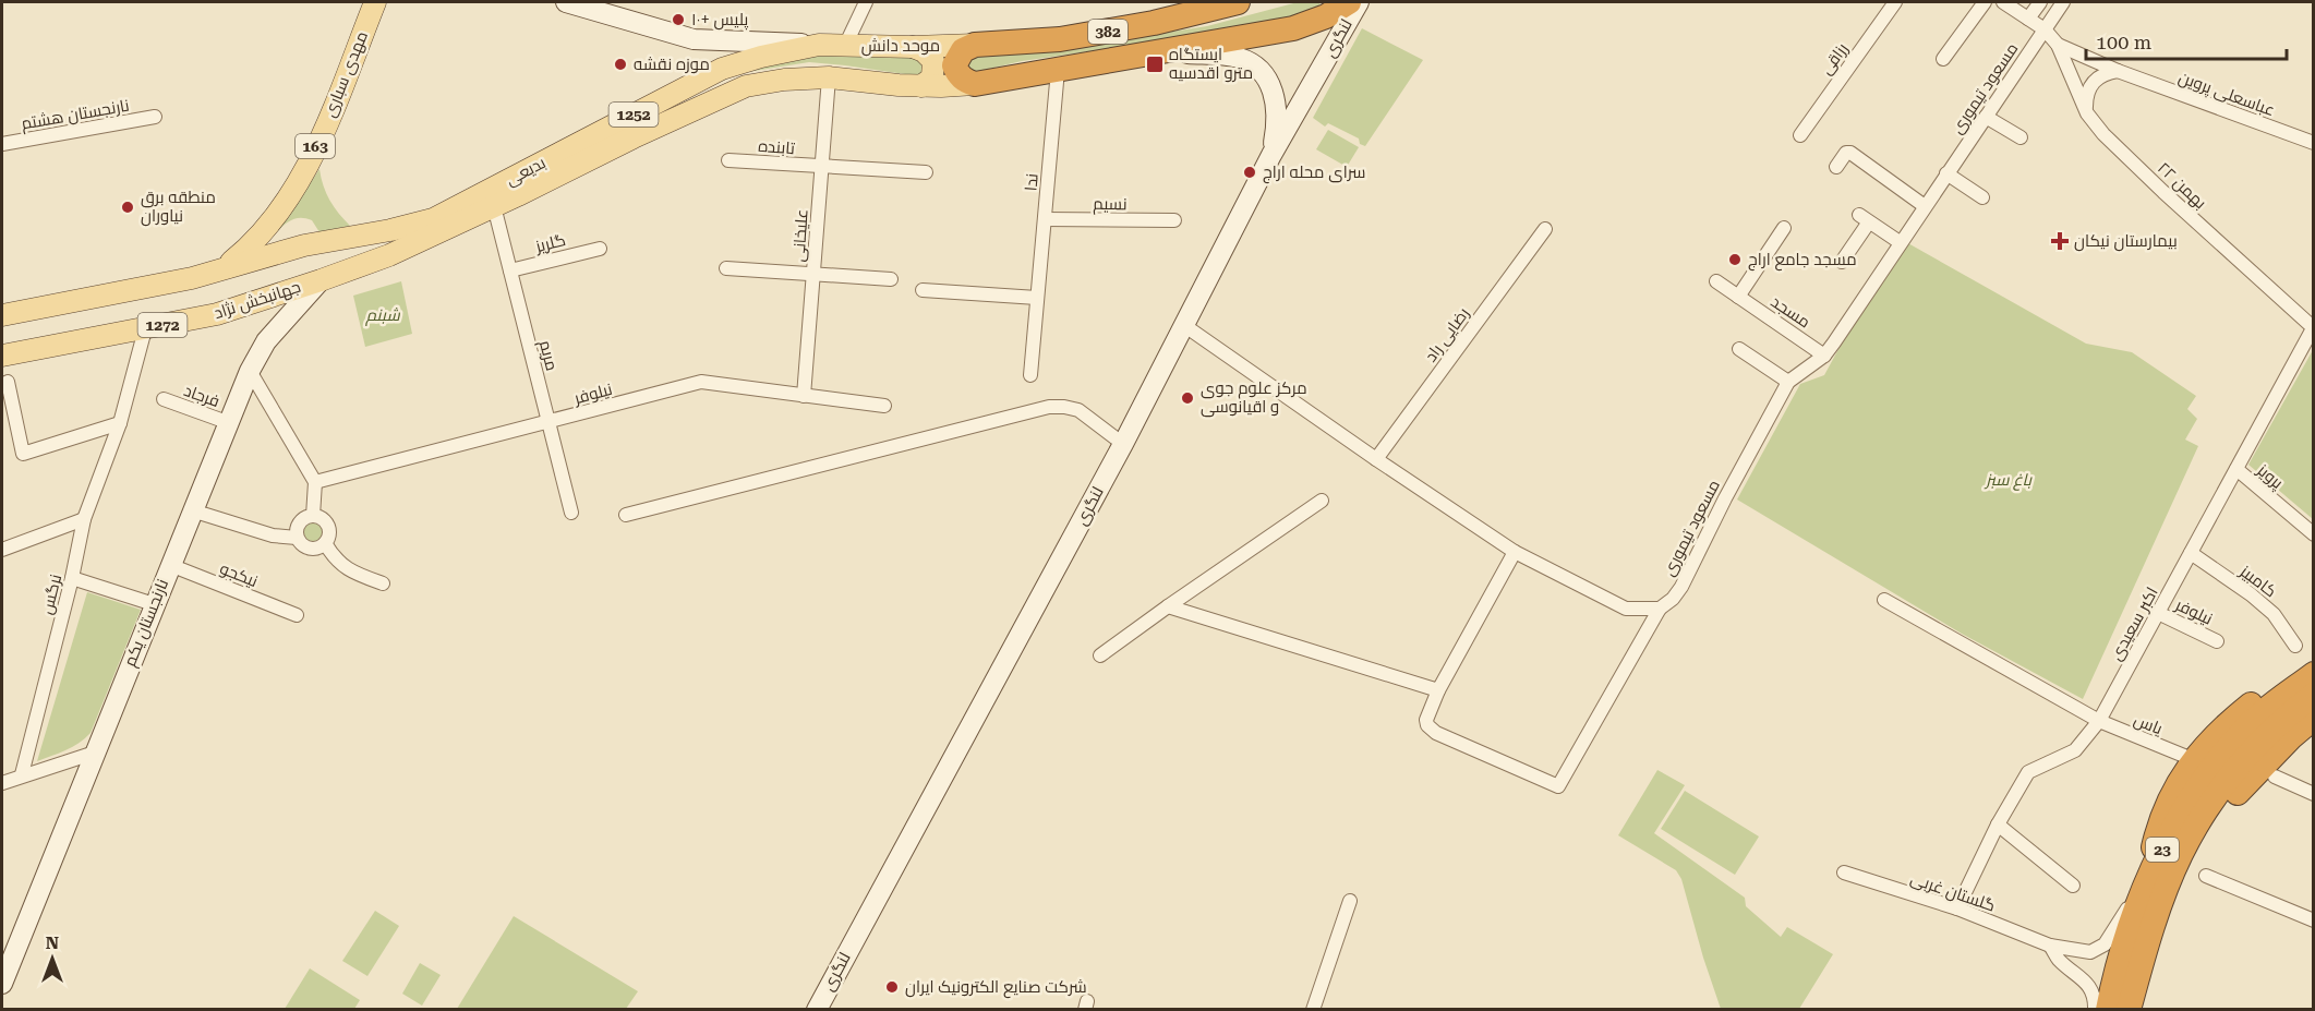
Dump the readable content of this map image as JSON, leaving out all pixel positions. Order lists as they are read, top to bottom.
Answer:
{
  "streets": {
    "highway": ["382", "موحد دانش", "23"],
    "main road": [
      "لنگری",
      "مهدی سباری",
      "1252",
      "163",
      "بدیعی",
      "جهانبخش نژاد",
      "1272",
      "نارنجستان یکم"
    ],
    "street": [
      "رزاقی",
      "مسعود تیموری",
      "عباسعلی پروین",
      "نارنجستان هشتم",
      "تابنده",
      "ندا",
      "۲۲ بهمن",
      "نسیم",
      "علیخانی",
      "گلریز",
      "مسجد",
      "رضایی راد",
      "مریم",
      "نیلوفر",
      "فرجاد",
      "پرویز",
      "نیکجو",
      "کامبیز",
      "نرگس",
      "اکبر سعیدی",
      "یاس",
      "گلستان غربی"
    ]
  },
  "crossings": [
    ["382", "بدیعی"],
    ["382", "ندا"],
    ["382", "علیخانی"],
    ["موحد دانش", "بدیعی"],
    ["مهدی سباری", "بدیعی"],
    ["مهدی سباری", "1272"],
    ["مسعود تیموری", "مسجد"],
    ["عباسعلی پروین", "۲۲ بهمن"],
    ["تابنده", "علیخانی"],
    ["بدیعی", "جهانبخش نژاد"],
    ["بدیعی", "1272"],
    ["بدیعی", "مریم"],
    ["بدیعی", "نارنجستان یکم"],
    ["ندا", "نسیم"],
    ["۲۲ بهمن", "اکبر سعیدی"],
    ["علیخانی", "نیلوفر"],
    ["گلریز", "مریم"],
    ["جهانبخش نژاد", "نرگس"],
    ["جهانبخش نژاد", "نارنجستان یکم"],
    ["مریم", "نیلوفر"],
    ["نیلوفر", "اکبر سعیدی"],
    ["فرجاد", "نارنجستان یکم"],
    ["پرویز", "اکبر سعیدی"],
    ["نیکجو", "نارنجستان یکم"],
    ["کامبیز", "اکبر سعیدی"],
    ["اکبر سعیدی", "یاس"],
    ["اکبر سعیدی", "گلستان غربی"]
  ],
  "parks": ["شبنم", "باغ سبز"],
  "places": {
    "other": [
      "پلیس +۱۰",
      "موزه نقشه",
      "سرای محله اراج",
      "منطقه برق نیاوران",
      "مسجد جامع اراج",
      "مرکز علوم جوی و اقیانوسی",
      "شرکت صنایع الکترونیک ایران"
    ],
    "transit": ["ایستگاه مترو اقدسیه"],
    "health": ["بیمارستان نیکان"]
  },
  "scale_bar": "100 m",
  "north": "top"
}
